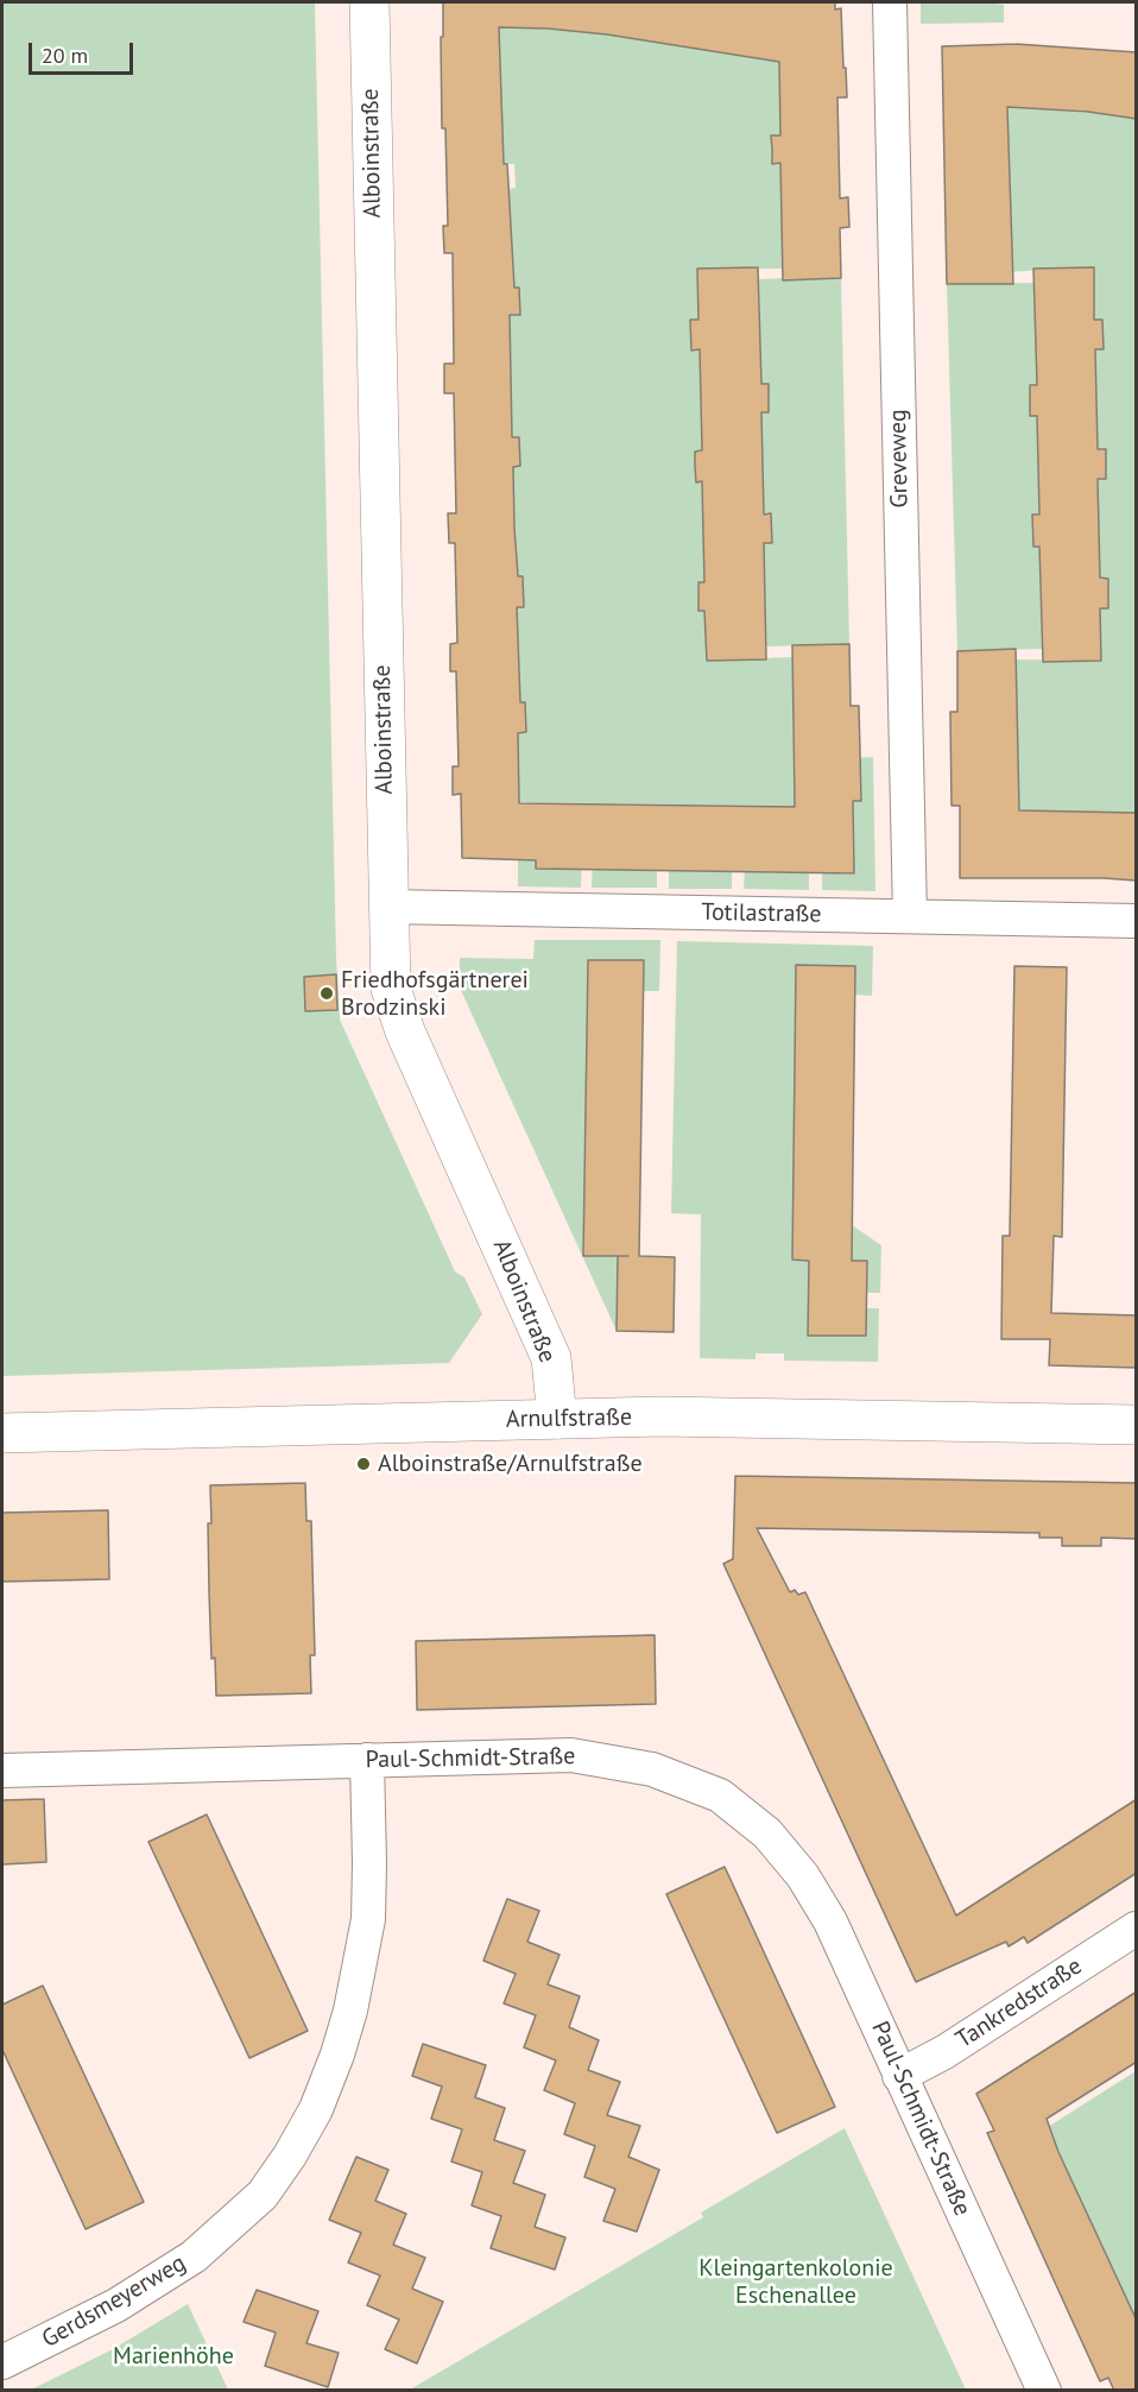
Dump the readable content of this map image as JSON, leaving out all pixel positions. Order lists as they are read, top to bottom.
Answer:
{
  "streets": {
    "street": [
      "Alboinstraße",
      "Greveweg",
      "Totilastraße",
      "Arnulfstraße",
      "Paul-Schmidt-Straße",
      "Tankredstraße",
      "Gerdsmeyerweg"
    ]
  },
  "crossings": [
    ["Alboinstraße", "Totilastraße"],
    ["Alboinstraße", "Arnulfstraße"],
    ["Greveweg", "Totilastraße"],
    ["Paul-Schmidt-Straße", "Tankredstraße"],
    ["Paul-Schmidt-Straße", "Gerdsmeyerweg"]
  ],
  "parks": ["Kleingartenkolonie Eschenallee", "Marienhöhe"],
  "places": ["Friedhofsgärtnerei Brodzinski", "Alboinstraße/Arnulfstraße"],
  "scale_bar": "20 m"
}
